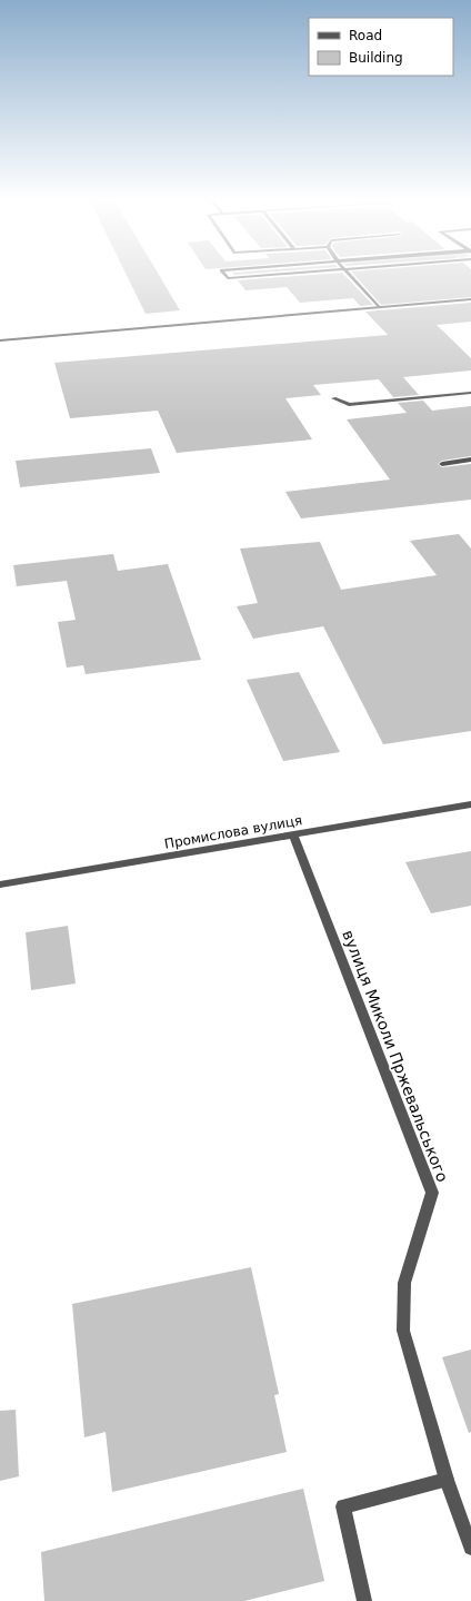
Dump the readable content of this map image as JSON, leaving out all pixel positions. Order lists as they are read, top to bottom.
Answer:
{
  "streets": {
    "street": ["Промислова вулиця", "вулиця Миколи Пржевальського"]
  },
  "crossings": [
    ["Промислова вулиця", "вулиця Миколи Пржевальського"]
  ],
  "legend": ["Road", "Building"]
}
